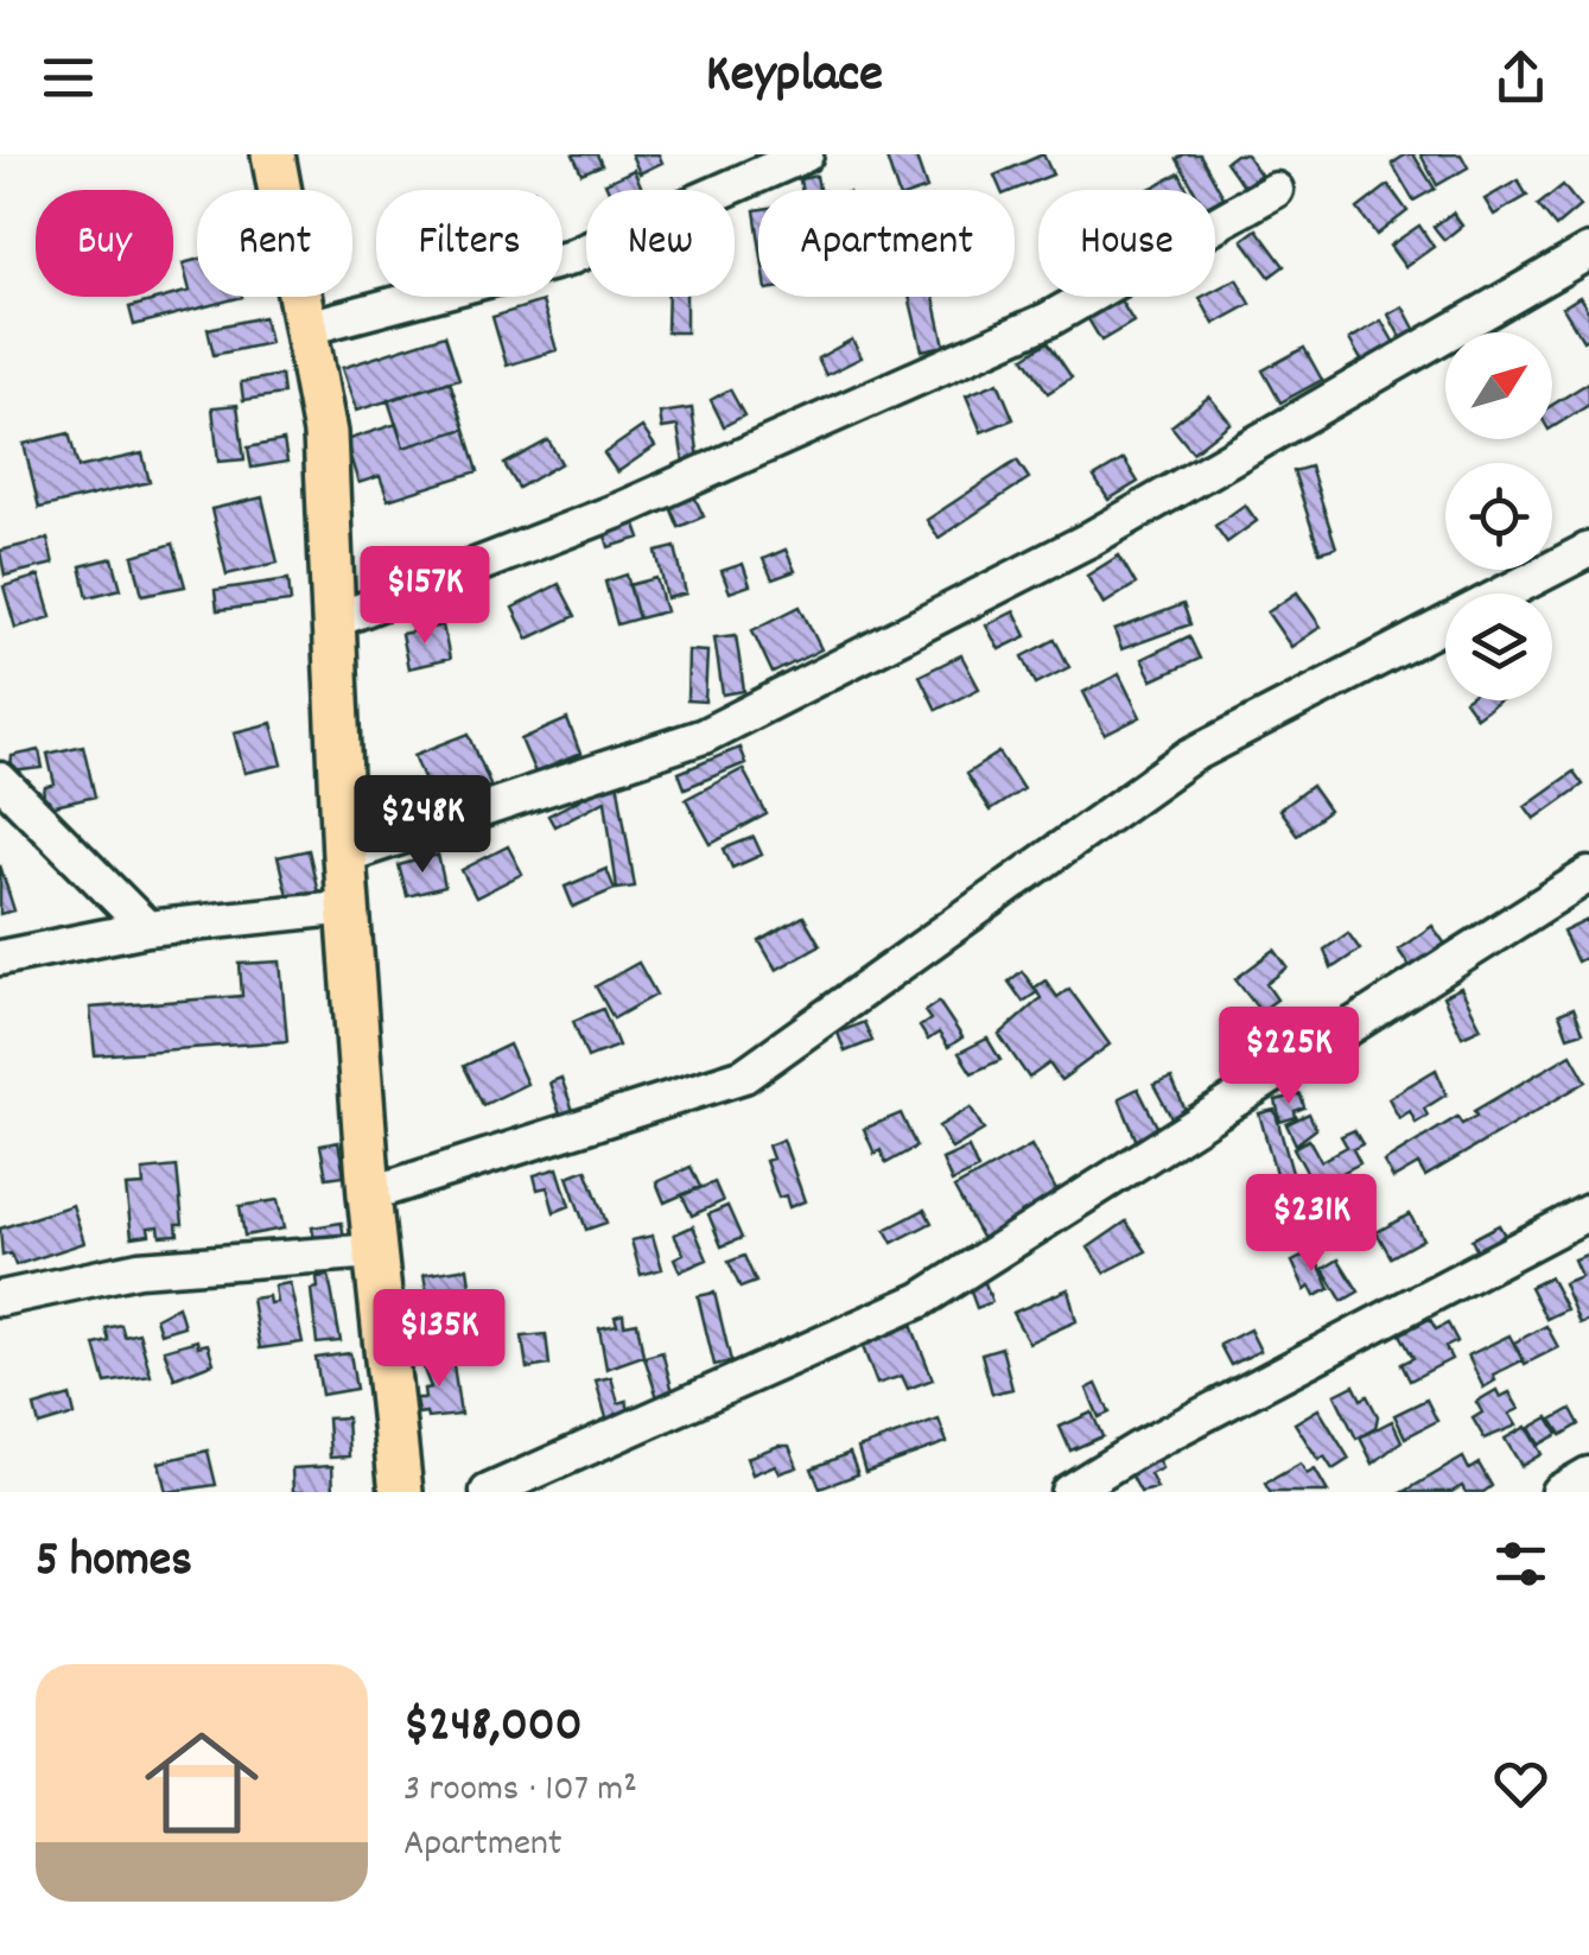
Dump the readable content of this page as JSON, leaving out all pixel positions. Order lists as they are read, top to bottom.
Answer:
{
  "north": "top right",
  "page": {
    "header": "Keyplace",
    "chip": [
      "Buy",
      "Rent",
      "Filters",
      "New",
      "Apartment",
      "House"
    ],
    "price": [
      "$157K",
      "$248K",
      "$225K",
      "$231K",
      "$135K"
    ],
    "heading": "5 homes",
    "list": [
      {
        "name": "$248,000",
        "note": "3 rooms · 107 m² · Apartment"
      }
    ]
  }
}
